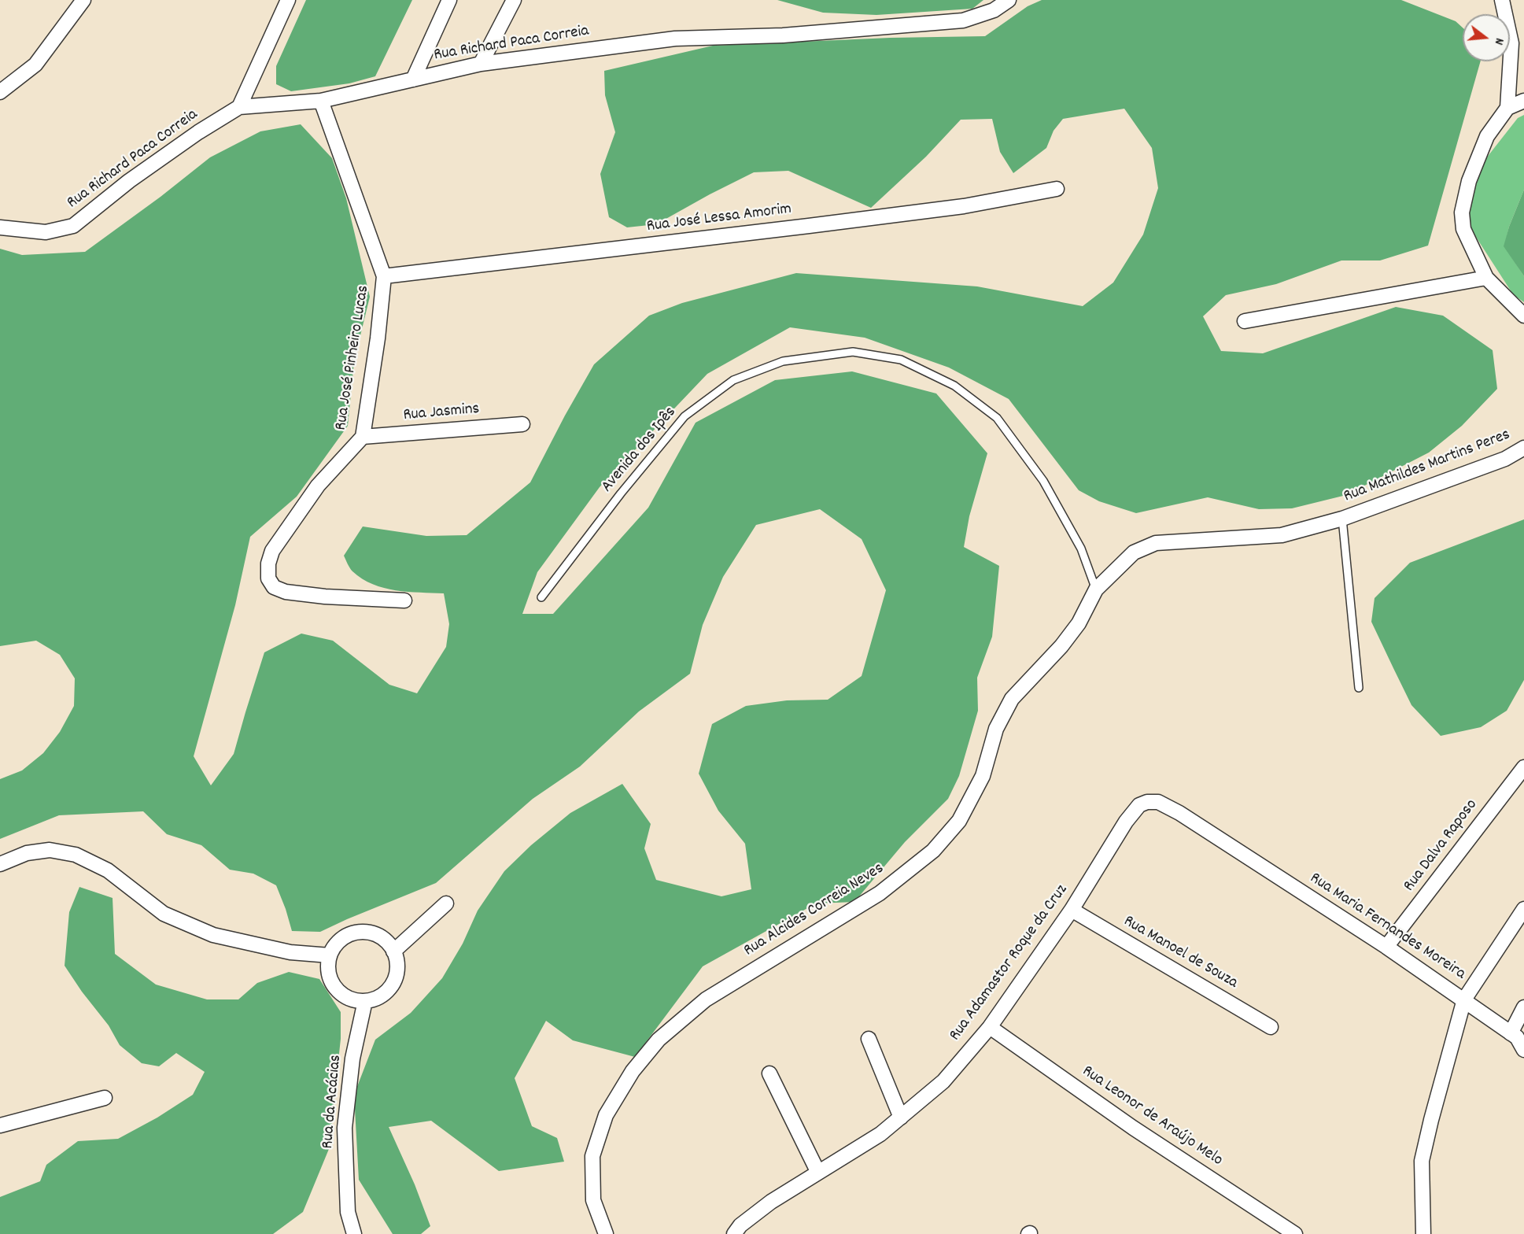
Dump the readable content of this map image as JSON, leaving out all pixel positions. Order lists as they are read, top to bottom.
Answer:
{
  "streets": {
    "street": [
      "Rua Richard Paca Correia",
      "Rua José Lessa Amorim",
      "Rua José Pinheiro Lucas",
      "Rua Jasmins",
      "Rua Mathildes Martins Peres",
      "Rua Dalva Raposo",
      "Rua Alcides Correia Neves",
      "Rua Maria Fernandes Moreira",
      "Rua Manoel de Souza",
      "Rua Adamastor Roque da Cruz",
      "Rua da Acácias",
      "Rua Leonor de Araújo Melo"
    ],
    "lane": ["Avenida dos Ipês"]
  },
  "crossings": [
    ["Rua Richard Paca Correia", "Rua José Pinheiro Lucas"],
    ["Rua José Lessa Amorim", "Rua José Pinheiro Lucas"],
    ["Rua José Pinheiro Lucas", "Rua Jasmins"],
    ["Avenida dos Ipês", "Rua Mathildes Martins Peres"],
    ["Avenida dos Ipês", "Rua Alcides Correia Neves"],
    ["Rua Mathildes Martins Peres", "Rua Alcides Correia Neves"],
    ["Rua Dalva Raposo", "Rua Maria Fernandes Moreira"],
    ["Rua Maria Fernandes Moreira", "Rua Adamastor Roque da Cruz"],
    ["Rua Manoel de Souza", "Rua Adamastor Roque da Cruz"],
    ["Rua Adamastor Roque da Cruz", "Rua Leonor de Araújo Melo"]
  ],
  "north": "right"
}
